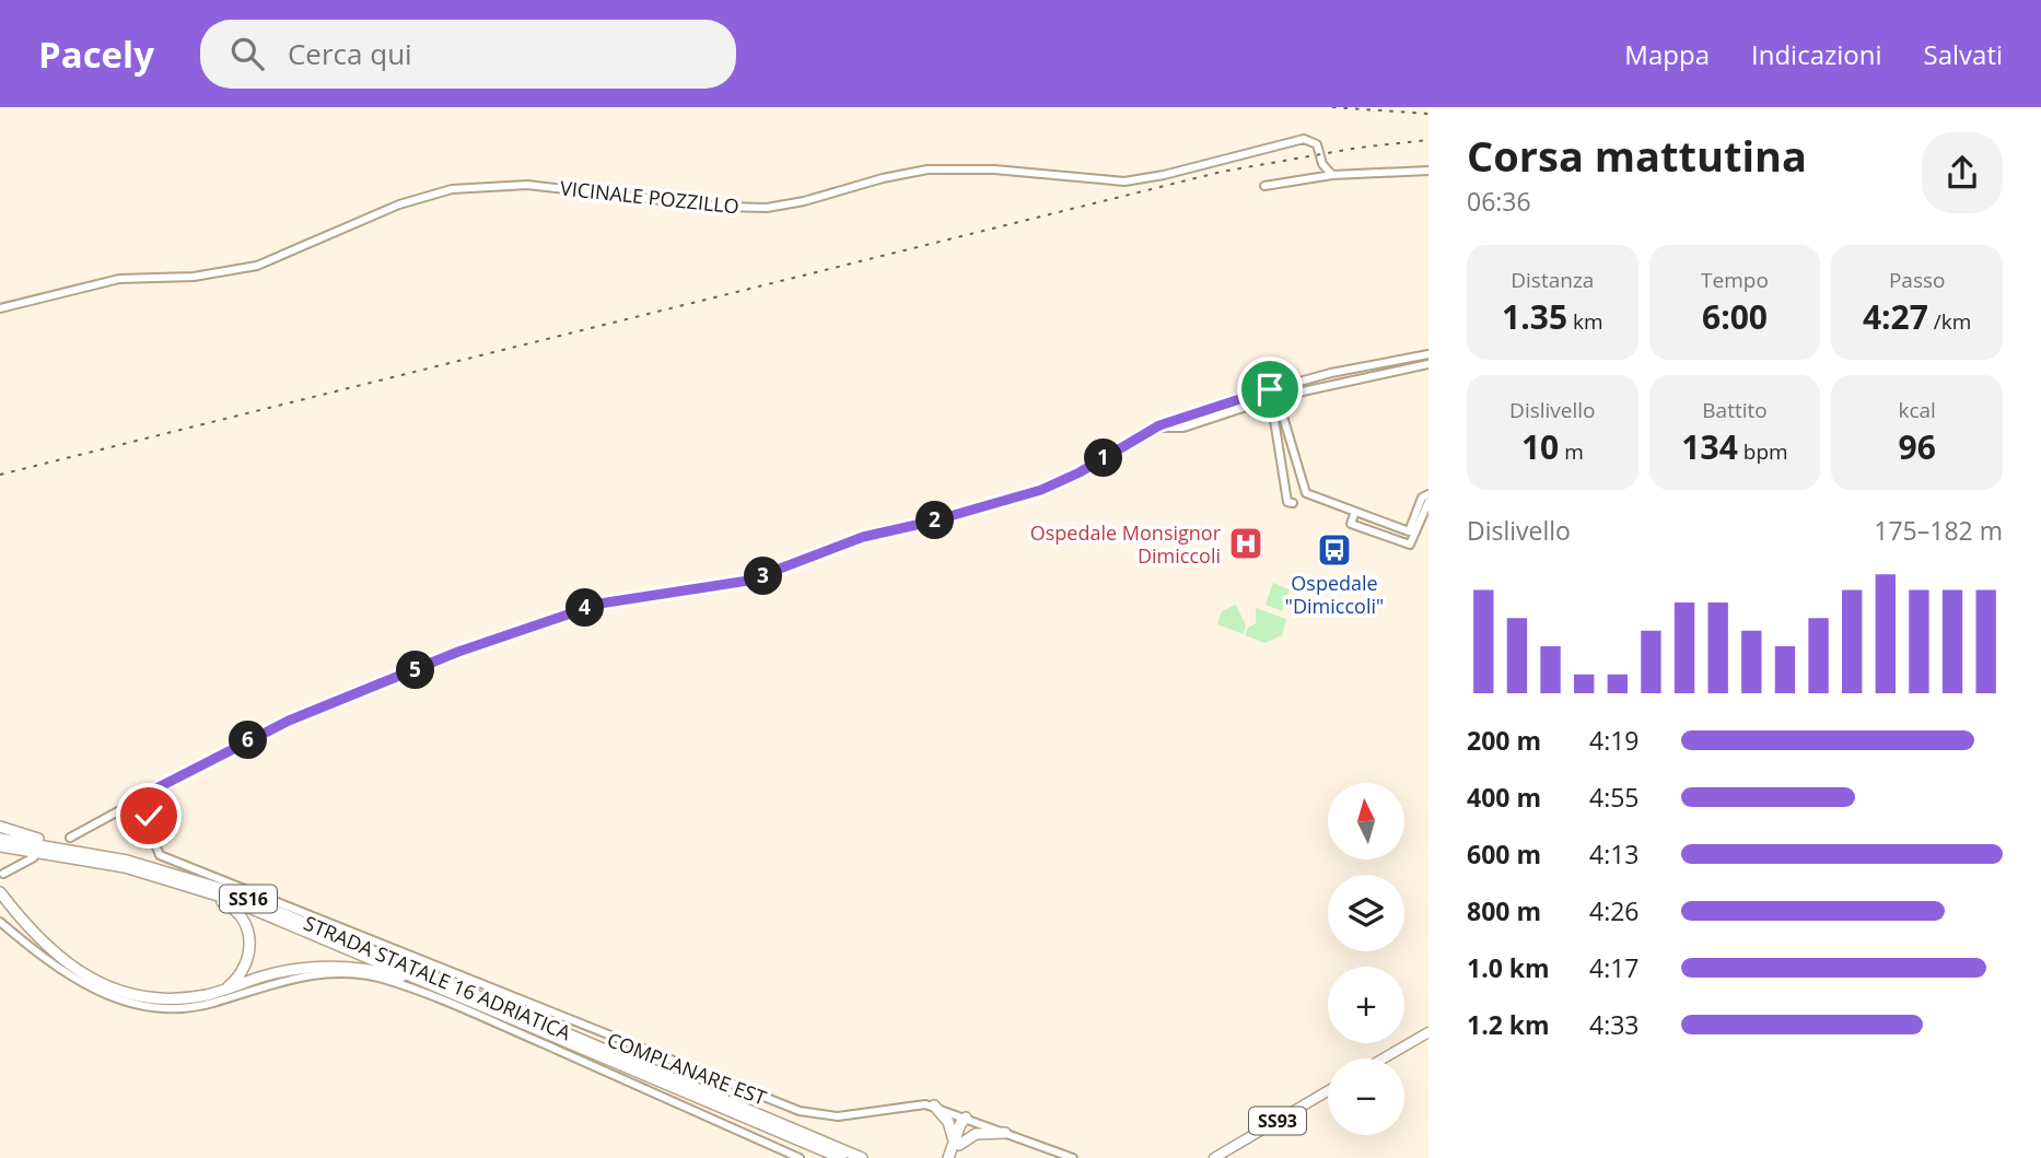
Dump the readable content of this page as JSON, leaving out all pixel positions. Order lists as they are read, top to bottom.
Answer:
{
  "streets": {
    "highway": ["SS16", "STRADA STATALE 16 ADRIATICA"],
    "main road": ["SS93"],
    "street": ["VICINALE POZZILLO", "COMPLANARE EST"]
  },
  "crossings": [
    ["SS16", "STRADA STATALE 16 ADRIATICA"]
  ],
  "places": {
    "hospital": ["Ospedale Monsignor Dimiccoli"],
    "bus stop": ["Ospedale \"Dimiccoli\""]
  },
  "north": "top",
  "page": {
    "header": "Pacely",
    "search": "Cerca qui",
    "nav": ["Mappa", "Indicazioni", "Salvati"],
    "heading": ["Corsa mattutina", "06:36"],
    "stats": [
      ["Distanza", "1.35 km"],
      ["Tempo", "6:00"],
      ["Passo", "4:27 /km"],
      ["Dislivello", "10 m"],
      ["Battito", "134 bpm"],
      ["kcal", "96"]
    ],
    "pins": [
      "1",
      "2",
      "3",
      "4",
      "5",
      "6"
    ],
    "chart": ["Dislivello", "175–182 m"],
    "list": [
      {
        "name": "200 m",
        "note": "4:19"
      },
      {
        "name": "400 m",
        "note": "4:55"
      },
      {
        "name": "600 m",
        "note": "4:13"
      },
      {
        "name": "800 m",
        "note": "4:26"
      },
      {
        "name": "1.0 km",
        "note": "4:17"
      },
      {
        "name": "1.2 km",
        "note": "4:33"
      }
    ],
    "map_buttons": ["+", "−"]
  }
}
